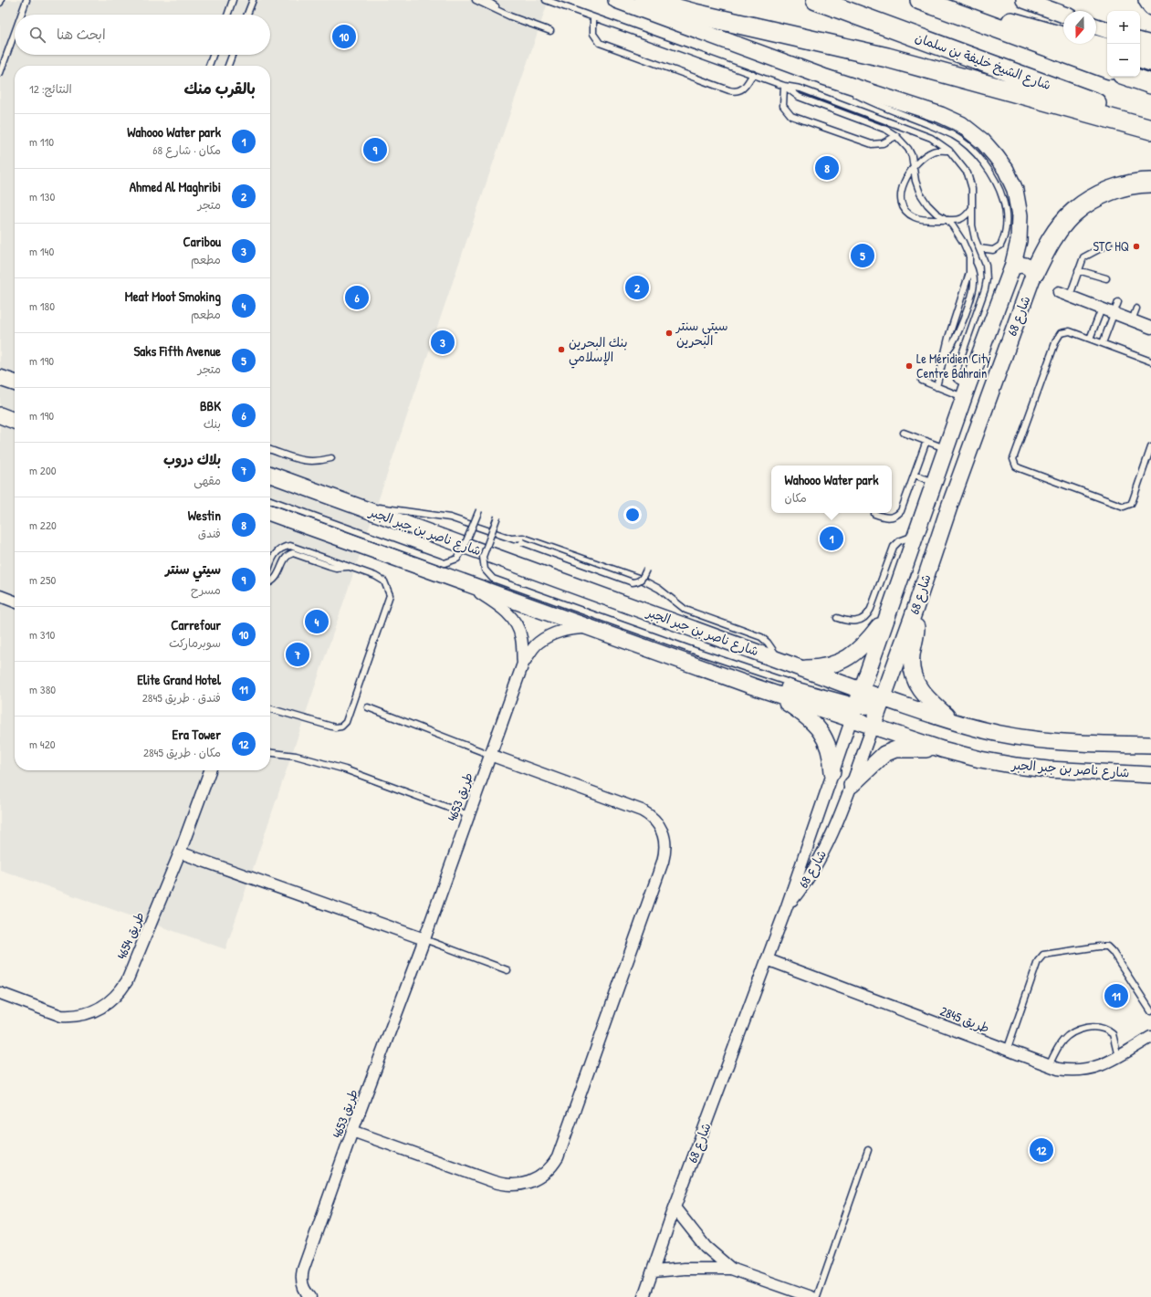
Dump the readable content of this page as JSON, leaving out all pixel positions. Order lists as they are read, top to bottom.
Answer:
{
  "streets": {
    "highway": ["شارع الشيخ خليفة بن سلمان"],
    "main road": ["شارع 68", "شارع ناصر بن جبر الجبر"],
    "street": ["طريق 4653", "طريق 4654", "طريق 2845"]
  },
  "crossings": [
    ["شارع 68", "شارع ناصر بن جبر الجبر"],
    ["شارع 68", "طريق 2845"],
    ["شارع ناصر بن جبر الجبر", "طريق 4653"]
  ],
  "places": [
    "STC HQ",
    "سيتي سنتر البحرين",
    "بنك البحرين الإسلامي",
    "Le Méridien City Centre Bahrain"
  ],
  "north": "bottom",
  "page": {
    "map_buttons": ["+", "−"],
    "search": "ابحث هنا",
    "pins": [
      "10",
      "9",
      "8",
      "5",
      "2",
      "6",
      "3",
      "1",
      "4",
      "7",
      "11",
      "12"
    ],
    "heading": ["بالقرب منك", "النتائج: 12"],
    "list": [
      {
        "mark": "1",
        "name": "Wahooo Water park",
        "note": "مكان · شارع 68",
        "value": "110 m"
      },
      {
        "mark": "2",
        "name": "Ahmed Al Maghribi",
        "note": "متجر",
        "value": "130 m"
      },
      {
        "mark": "3",
        "name": "Caribou",
        "note": "مطعم",
        "value": "140 m"
      },
      {
        "mark": "4",
        "name": "Meat Moot Smoking",
        "note": "مطعم",
        "value": "180 m"
      },
      {
        "mark": "5",
        "name": "Saks Fifth Avenue",
        "note": "متجر",
        "value": "190 m"
      },
      {
        "mark": "6",
        "name": "BBK",
        "note": "بنك",
        "value": "190 m"
      },
      {
        "mark": "7",
        "name": "بلاك دروب",
        "note": "مقهى",
        "value": "200 m"
      },
      {
        "mark": "8",
        "name": "Westin",
        "note": "فندق",
        "value": "220 m"
      },
      {
        "mark": "9",
        "name": "سيتي سنتر",
        "note": "مسرح",
        "value": "250 m"
      },
      {
        "mark": "10",
        "name": "Carrefour",
        "note": "سوبرماركت",
        "value": "310 m"
      },
      {
        "mark": "11",
        "name": "Elite Grand Hotel",
        "note": "فندق · طريق 2845",
        "value": "380 m"
      },
      {
        "mark": "12",
        "name": "Era Tower",
        "note": "مكان · طريق 2845",
        "value": "420 m"
      }
    ],
    "popup": ["Wahooo Water park", "مكان"]
  }
}
